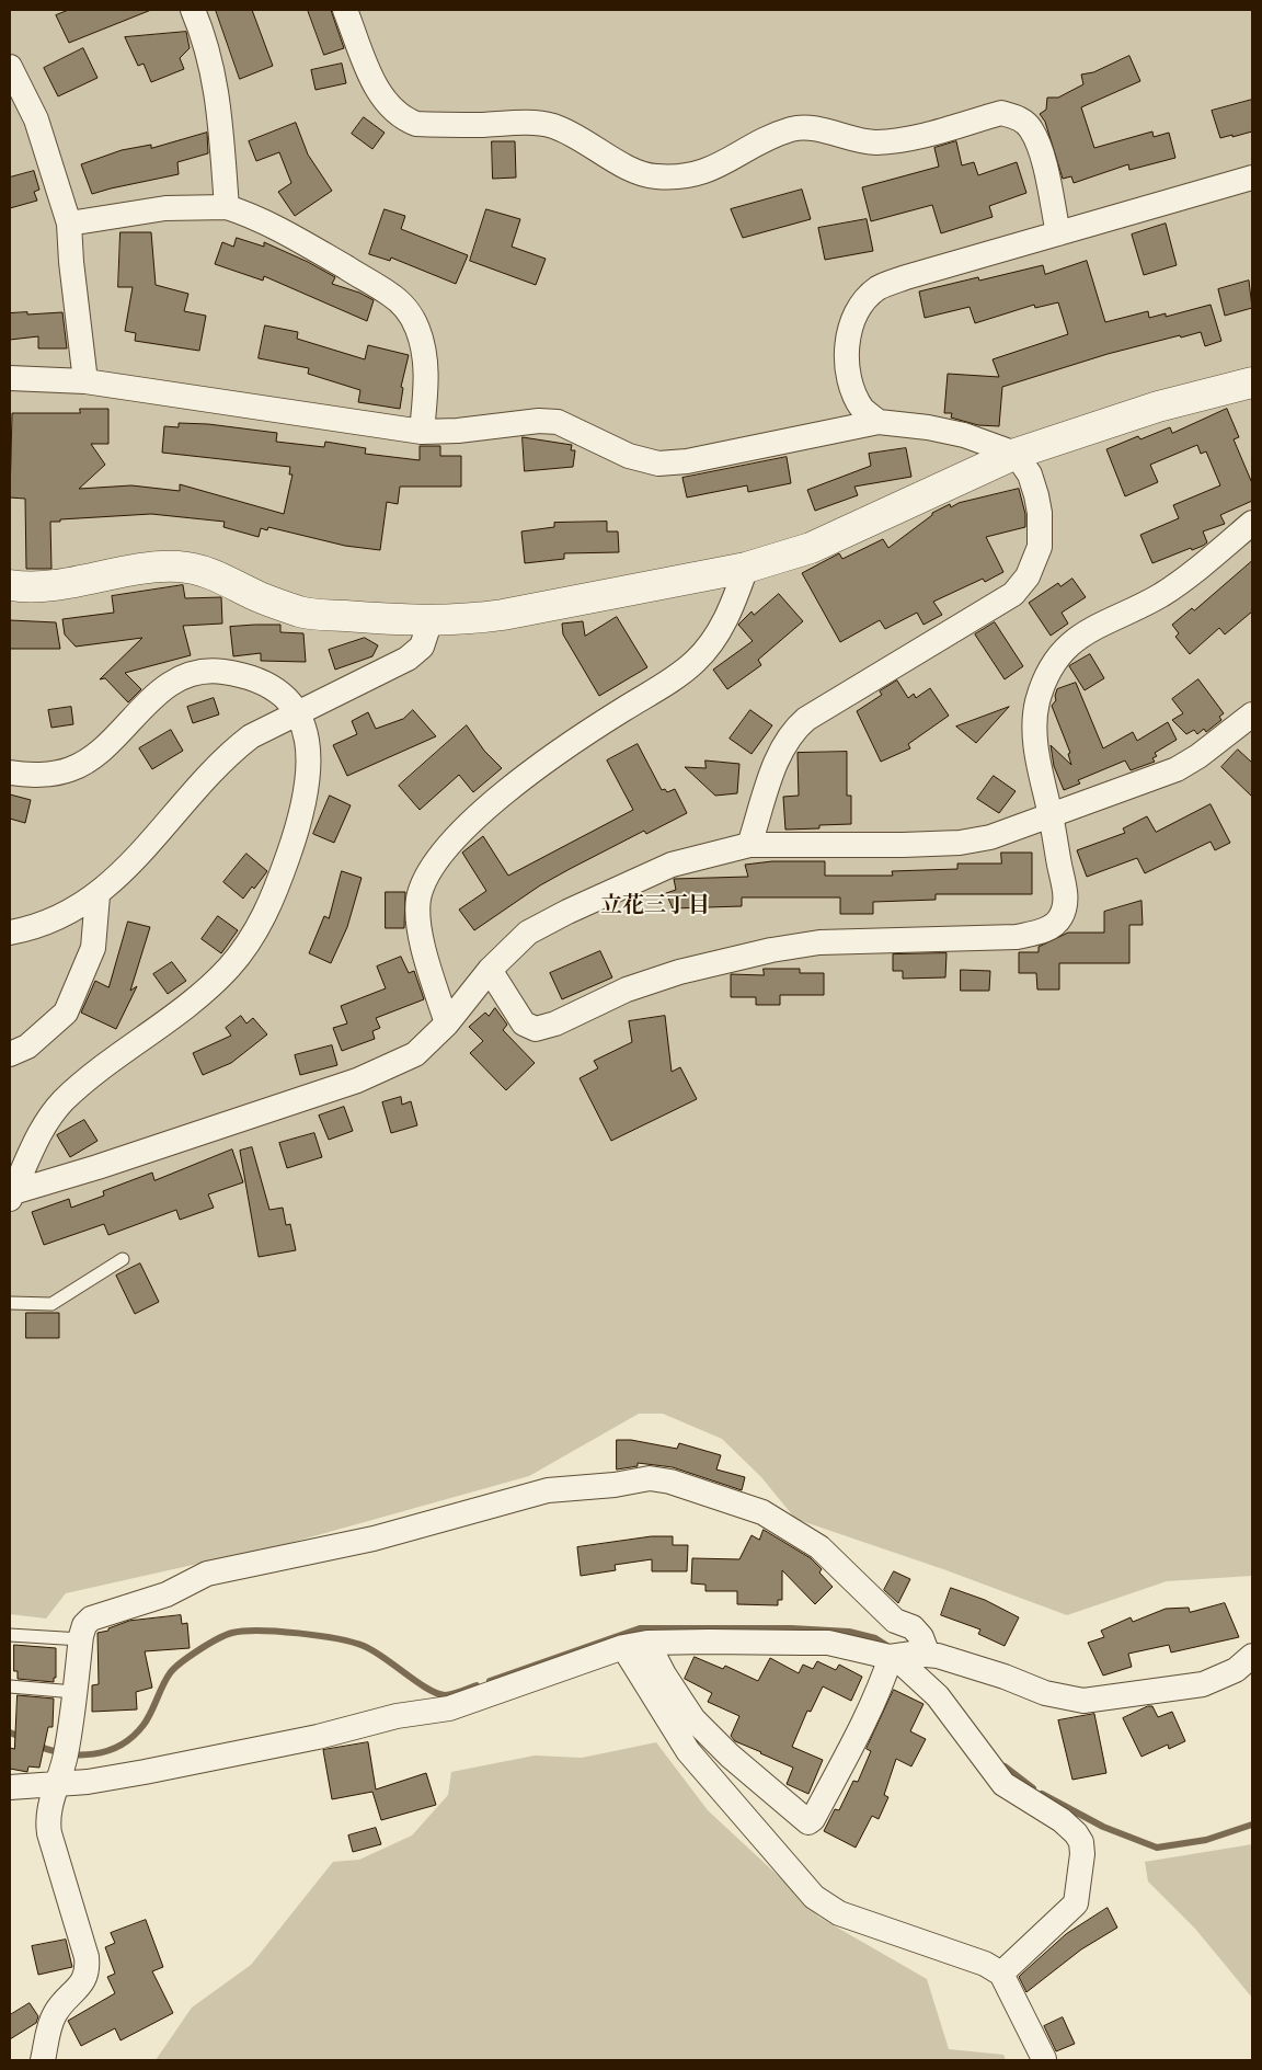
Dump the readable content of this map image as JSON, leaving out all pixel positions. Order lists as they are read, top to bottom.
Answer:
{
  "districts": ["立花三丁目"]
}
